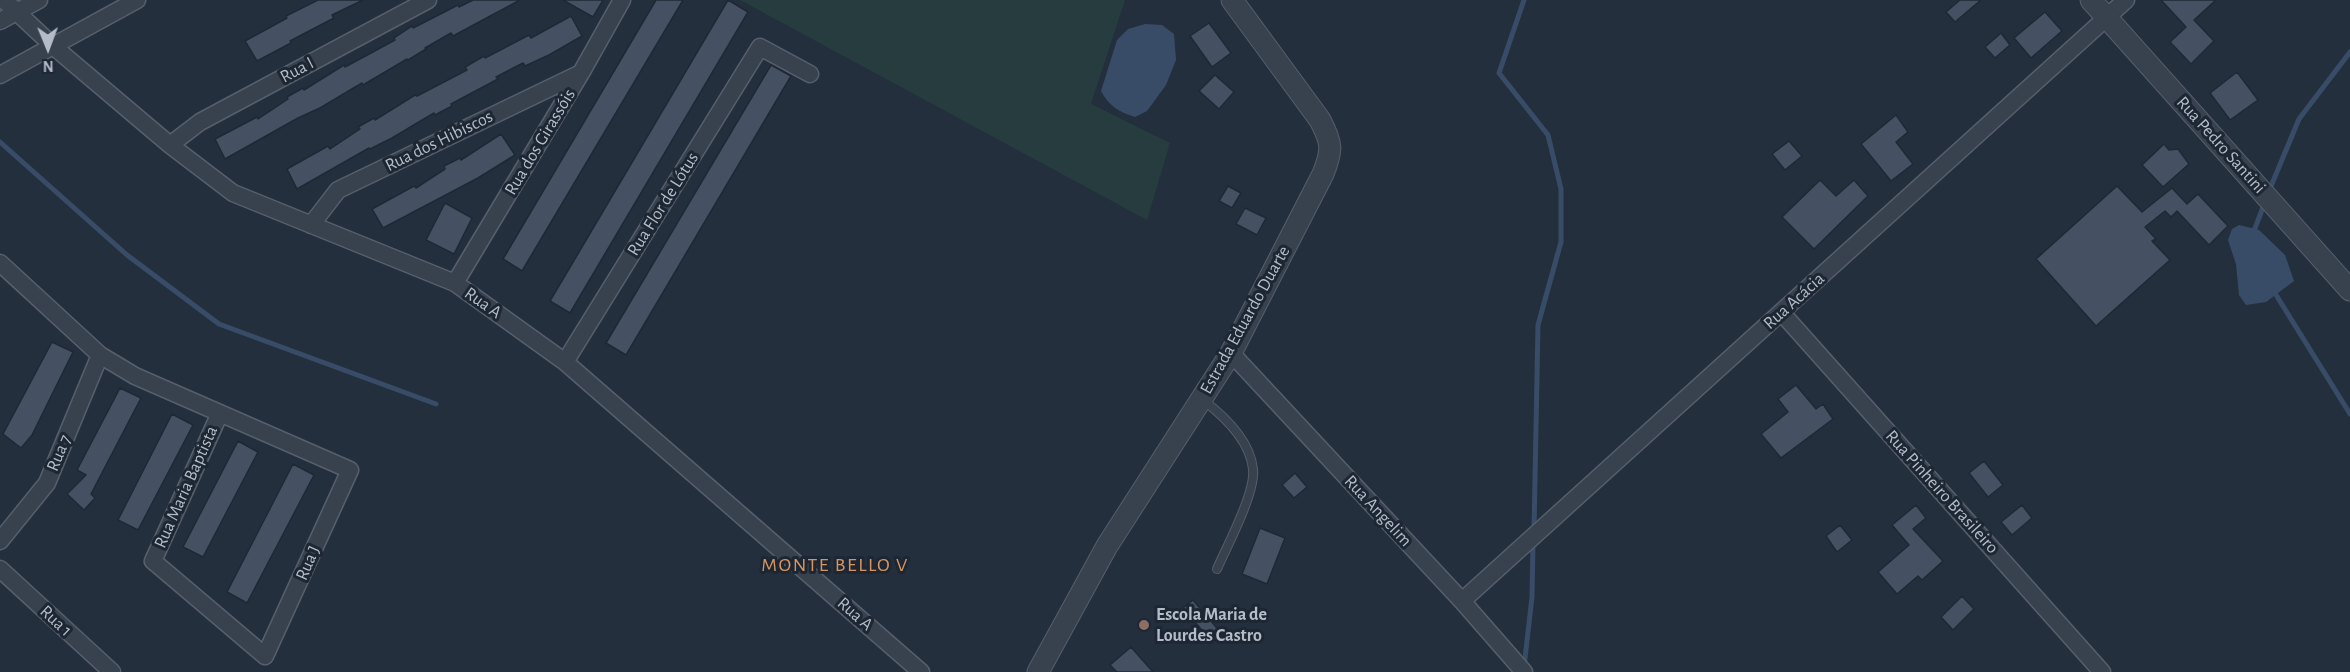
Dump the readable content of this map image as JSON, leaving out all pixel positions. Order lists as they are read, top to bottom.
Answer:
{
  "streets": {
    "street": [
      "Rua I",
      "Rua dos Hibiscos",
      "Rua dos Girassóis",
      "Rua Pedro Santini",
      "Rua Flor de Lótus",
      "Rua Acácia",
      "Rua A",
      "Estrada Eduardo Duarte",
      "Rua 7",
      "Rua Maria Baptista",
      "Rua Pinheiro Brasileiro",
      "Rua Angelim",
      "Rua J",
      "Rua 1"
    ]
  },
  "crossings": [
    ["Rua I", "Rua A"],
    ["Rua dos Hibiscos", "Rua dos Girassóis"],
    ["Rua dos Hibiscos", "Rua A"],
    ["Rua dos Girassóis", "Rua A"],
    ["Rua Pedro Santini", "Rua Acácia"],
    ["Rua Flor de Lótus", "Rua A"],
    ["Rua Acácia", "Rua Pinheiro Brasileiro"],
    ["Rua Acácia", "Rua Angelim"],
    ["Estrada Eduardo Duarte", "Rua Angelim"],
    ["Rua Maria Baptista", "Rua J"]
  ],
  "districts": ["MONTE BELLO V"],
  "places": ["Escola Maria de Lourdes Castro"],
  "north": "bottom"
}
